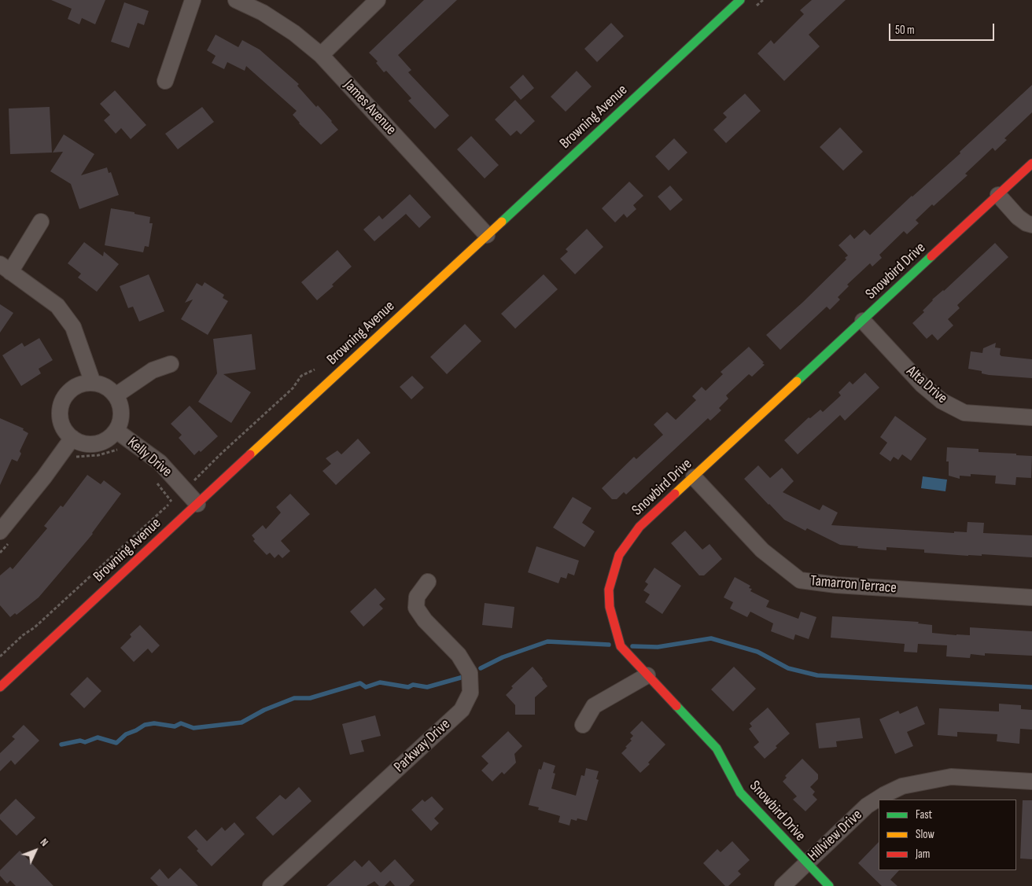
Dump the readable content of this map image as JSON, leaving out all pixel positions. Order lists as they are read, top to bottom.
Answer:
{
  "streets": {
    "street": [
      "James Avenue",
      "Browning Avenue",
      "Snowbird Drive",
      "Alta Drive",
      "Kelly Drive",
      "Tamarron Terrace",
      "Parkway Drive",
      "Hillview Drive"
    ]
  },
  "crossings": [
    ["James Avenue", "Browning Avenue"],
    ["Browning Avenue", "Kelly Drive"],
    ["Snowbird Drive", "Alta Drive"],
    ["Snowbird Drive", "Tamarron Terrace"],
    ["Snowbird Drive", "Hillview Drive"]
  ],
  "legend": ["Fast", "Slow", "Jam"],
  "scale_bar": "50 m",
  "north": "top right"
}
